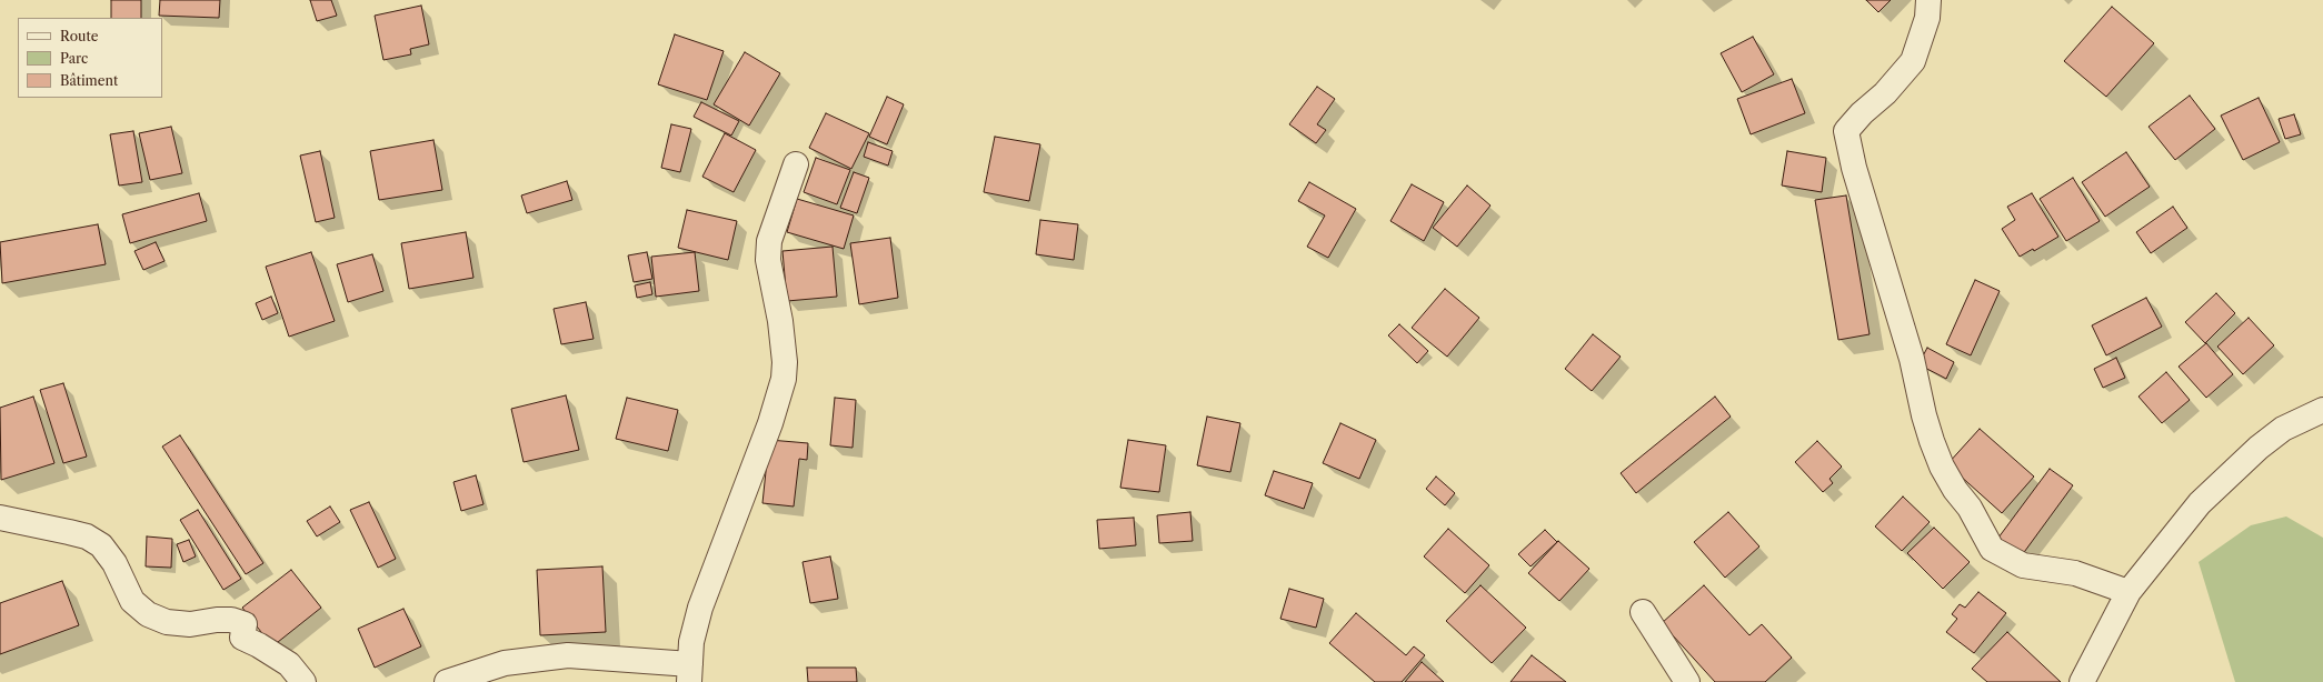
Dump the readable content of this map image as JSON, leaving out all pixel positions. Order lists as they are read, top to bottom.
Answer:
{
  "legend": ["Route", "Parc", "Bâtiment"]
}
